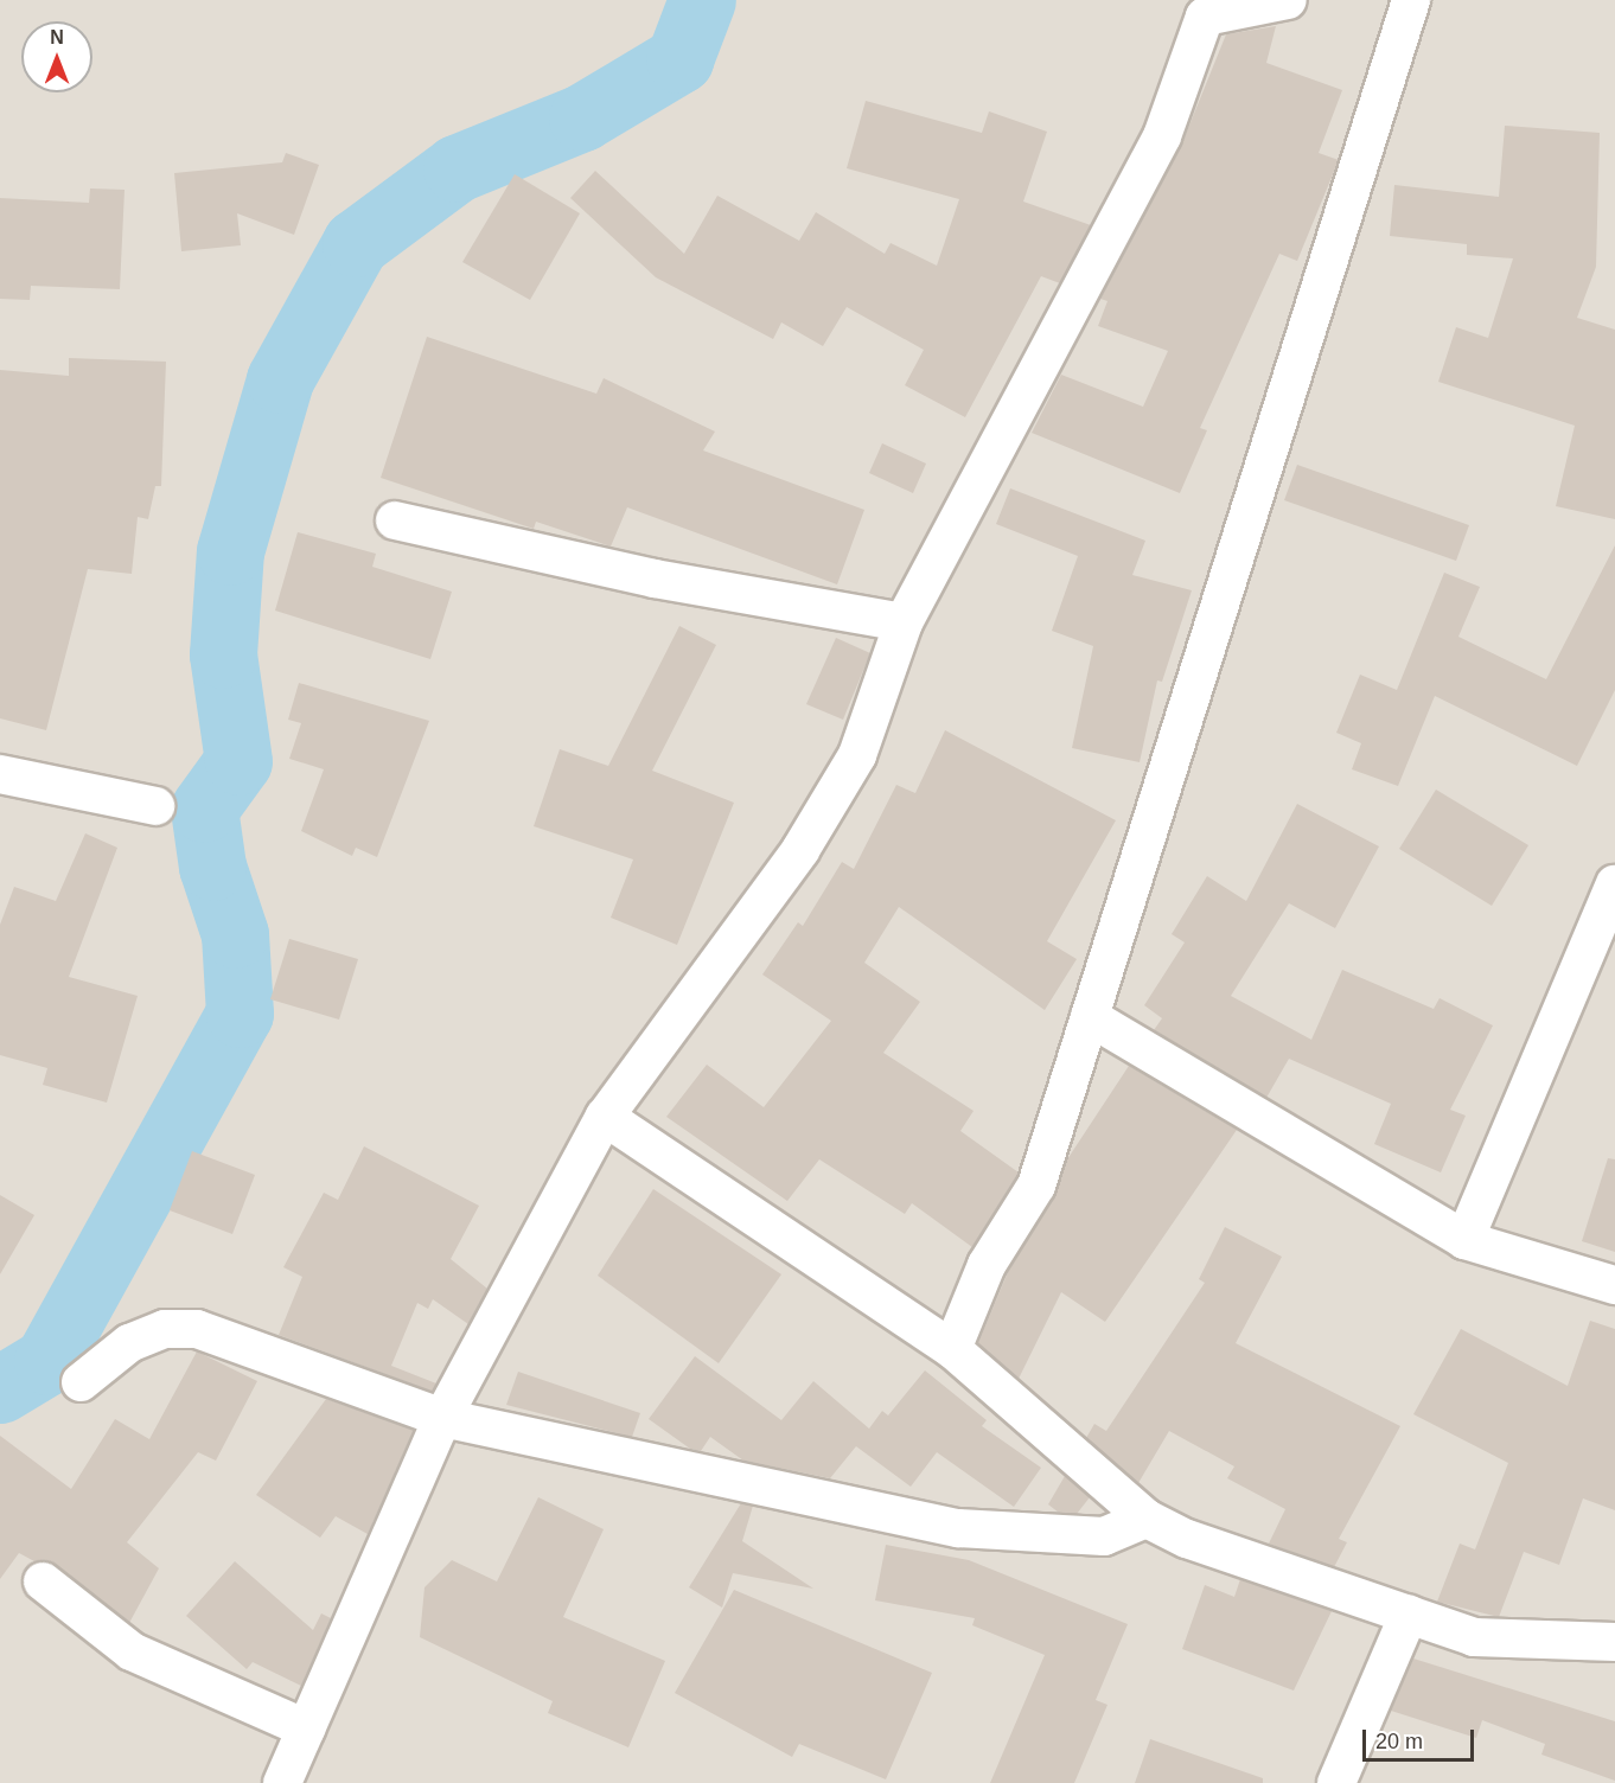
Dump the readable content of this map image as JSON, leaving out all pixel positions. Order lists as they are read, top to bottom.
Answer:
{
  "scale_bar": "20 m",
  "north": "top"
}
